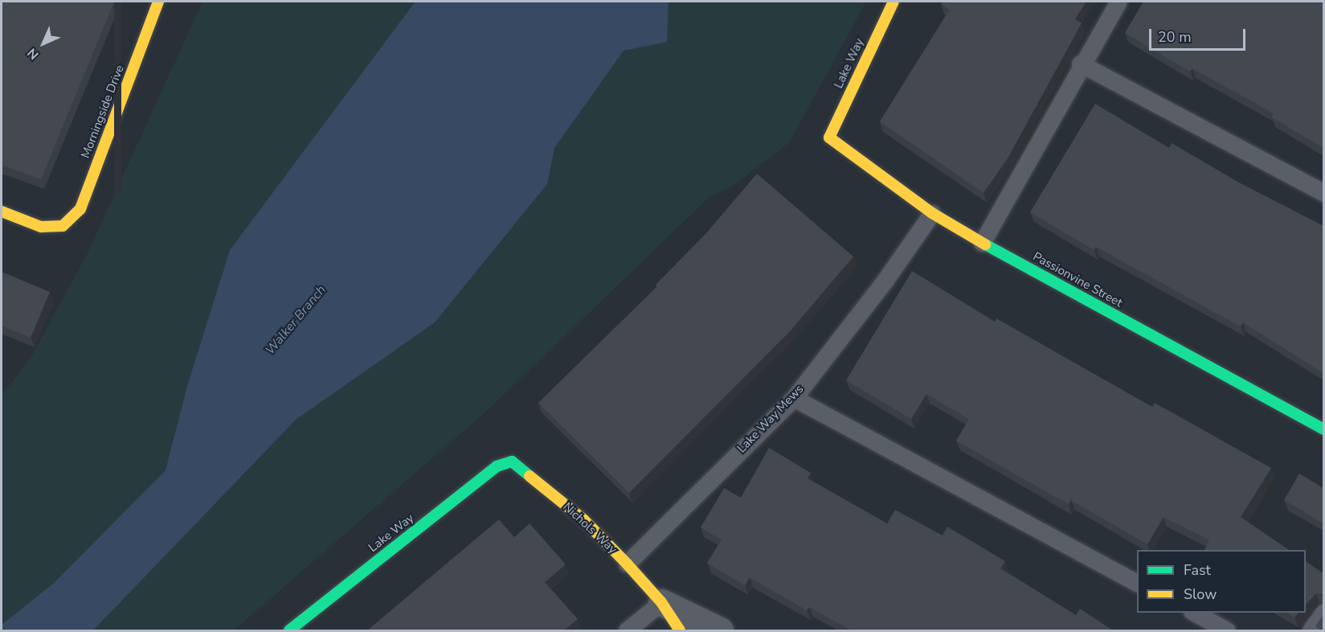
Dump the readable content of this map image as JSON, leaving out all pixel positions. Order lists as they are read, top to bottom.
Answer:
{
  "streets": {
    "street": [
      "Lake Way",
      "Morningside Drive",
      "Passionvine Street",
      "Nichols Way"
    ],
    "lane": ["Lake Way Mews"]
  },
  "crossings": [
    ["Lake Way", "Passionvine Street"],
    ["Lake Way", "Nichols Way"],
    ["Passionvine Street", "Lake Way Mews"],
    ["Lake Way Mews", "Nichols Way"]
  ],
  "water": ["Walker Branch"],
  "legend": ["Fast", "Slow"],
  "scale_bar": "20 m",
  "north": "bottom left"
}
